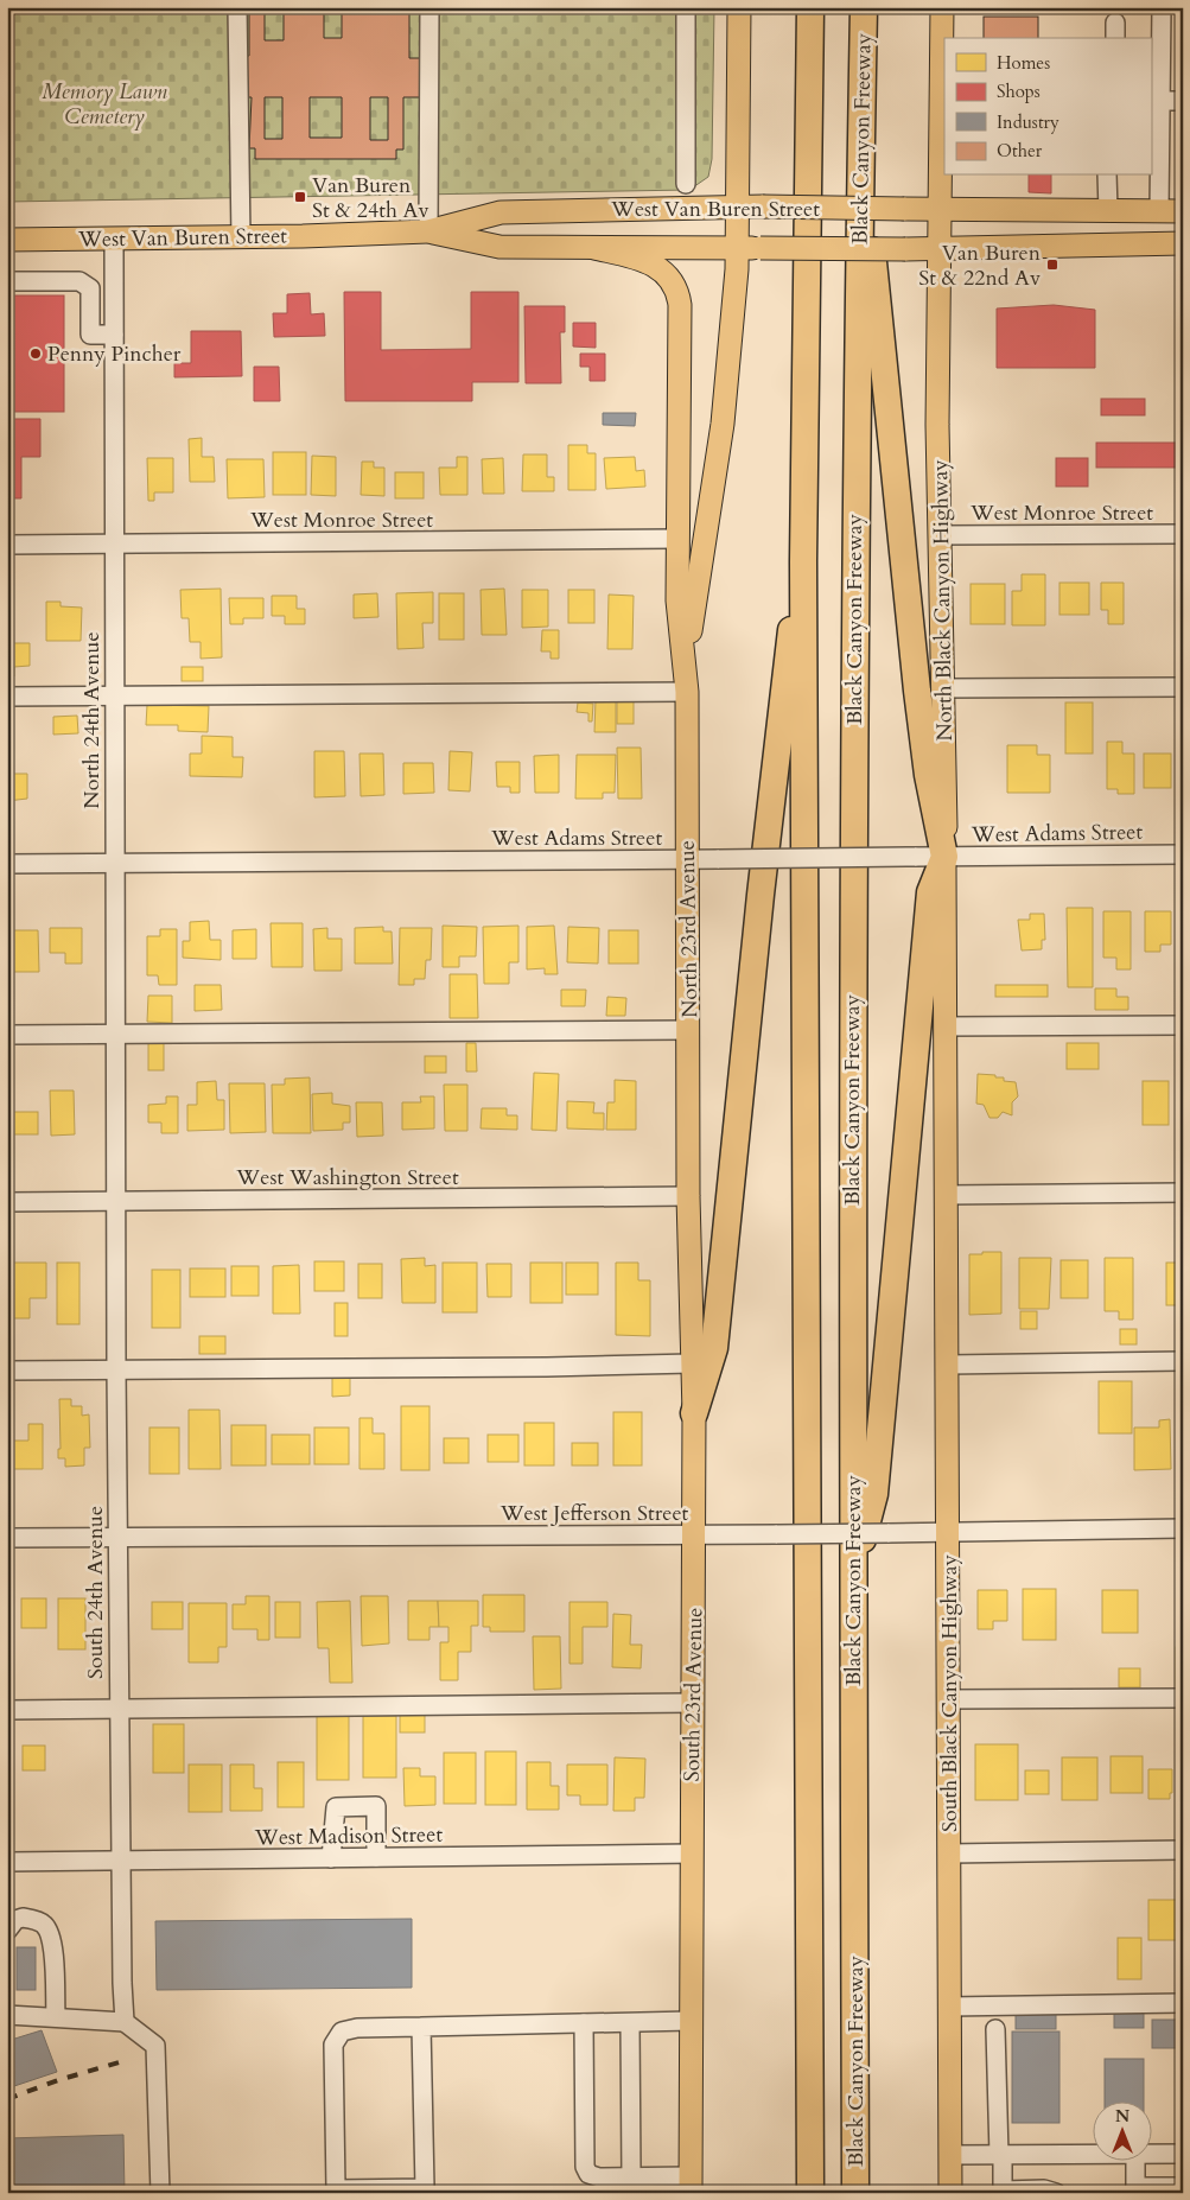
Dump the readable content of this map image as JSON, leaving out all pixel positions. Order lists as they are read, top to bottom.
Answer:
{
  "streets": {
    "highway": ["Black Canyon Freeway"],
    "main road": [
      "West Van Buren Street",
      "North Black Canyon Highway",
      "North 23rd Avenue",
      "South Black Canyon Highway",
      "South 23rd Avenue"
    ],
    "street": [
      "West Monroe Street",
      "North 24th Avenue",
      "West Adams Street",
      "West Washington Street",
      "West Jefferson Street",
      "South 24th Avenue",
      "West Madison Street"
    ]
  },
  "crossings": [
    ["West Van Buren Street", "North Black Canyon Highway"],
    ["West Van Buren Street", "North 24th Avenue"],
    ["West Monroe Street", "North Black Canyon Highway"],
    ["West Monroe Street", "North 24th Avenue"],
    ["North Black Canyon Highway", "West Adams Street"],
    ["North Black Canyon Highway", "South Black Canyon Highway"],
    ["North 24th Avenue", "West Adams Street"],
    ["North 24th Avenue", "West Washington Street"],
    ["North 24th Avenue", "South 24th Avenue"],
    ["West Adams Street", "North 23rd Avenue"],
    ["North 23rd Avenue", "West Washington Street"],
    ["North 23rd Avenue", "South 23rd Avenue"],
    ["West Washington Street", "South 24th Avenue"],
    ["West Washington Street", "South 23rd Avenue"],
    ["West Jefferson Street", "South 24th Avenue"],
    ["West Jefferson Street", "South Black Canyon Highway"],
    ["West Jefferson Street", "South 23rd Avenue"],
    ["South 24th Avenue", "West Madison Street"],
    ["South 23rd Avenue", "West Madison Street"]
  ],
  "parks": ["Memory Lawn Cemetery"],
  "places": {
    "transit": ["Van Buren St & 24th Av", "Van Buren St & 22nd Av"],
    "other": ["Penny Pincher"]
  },
  "legend": [
    "Homes",
    "Shops",
    "Industry",
    "Other"
  ],
  "north": "top"
}
